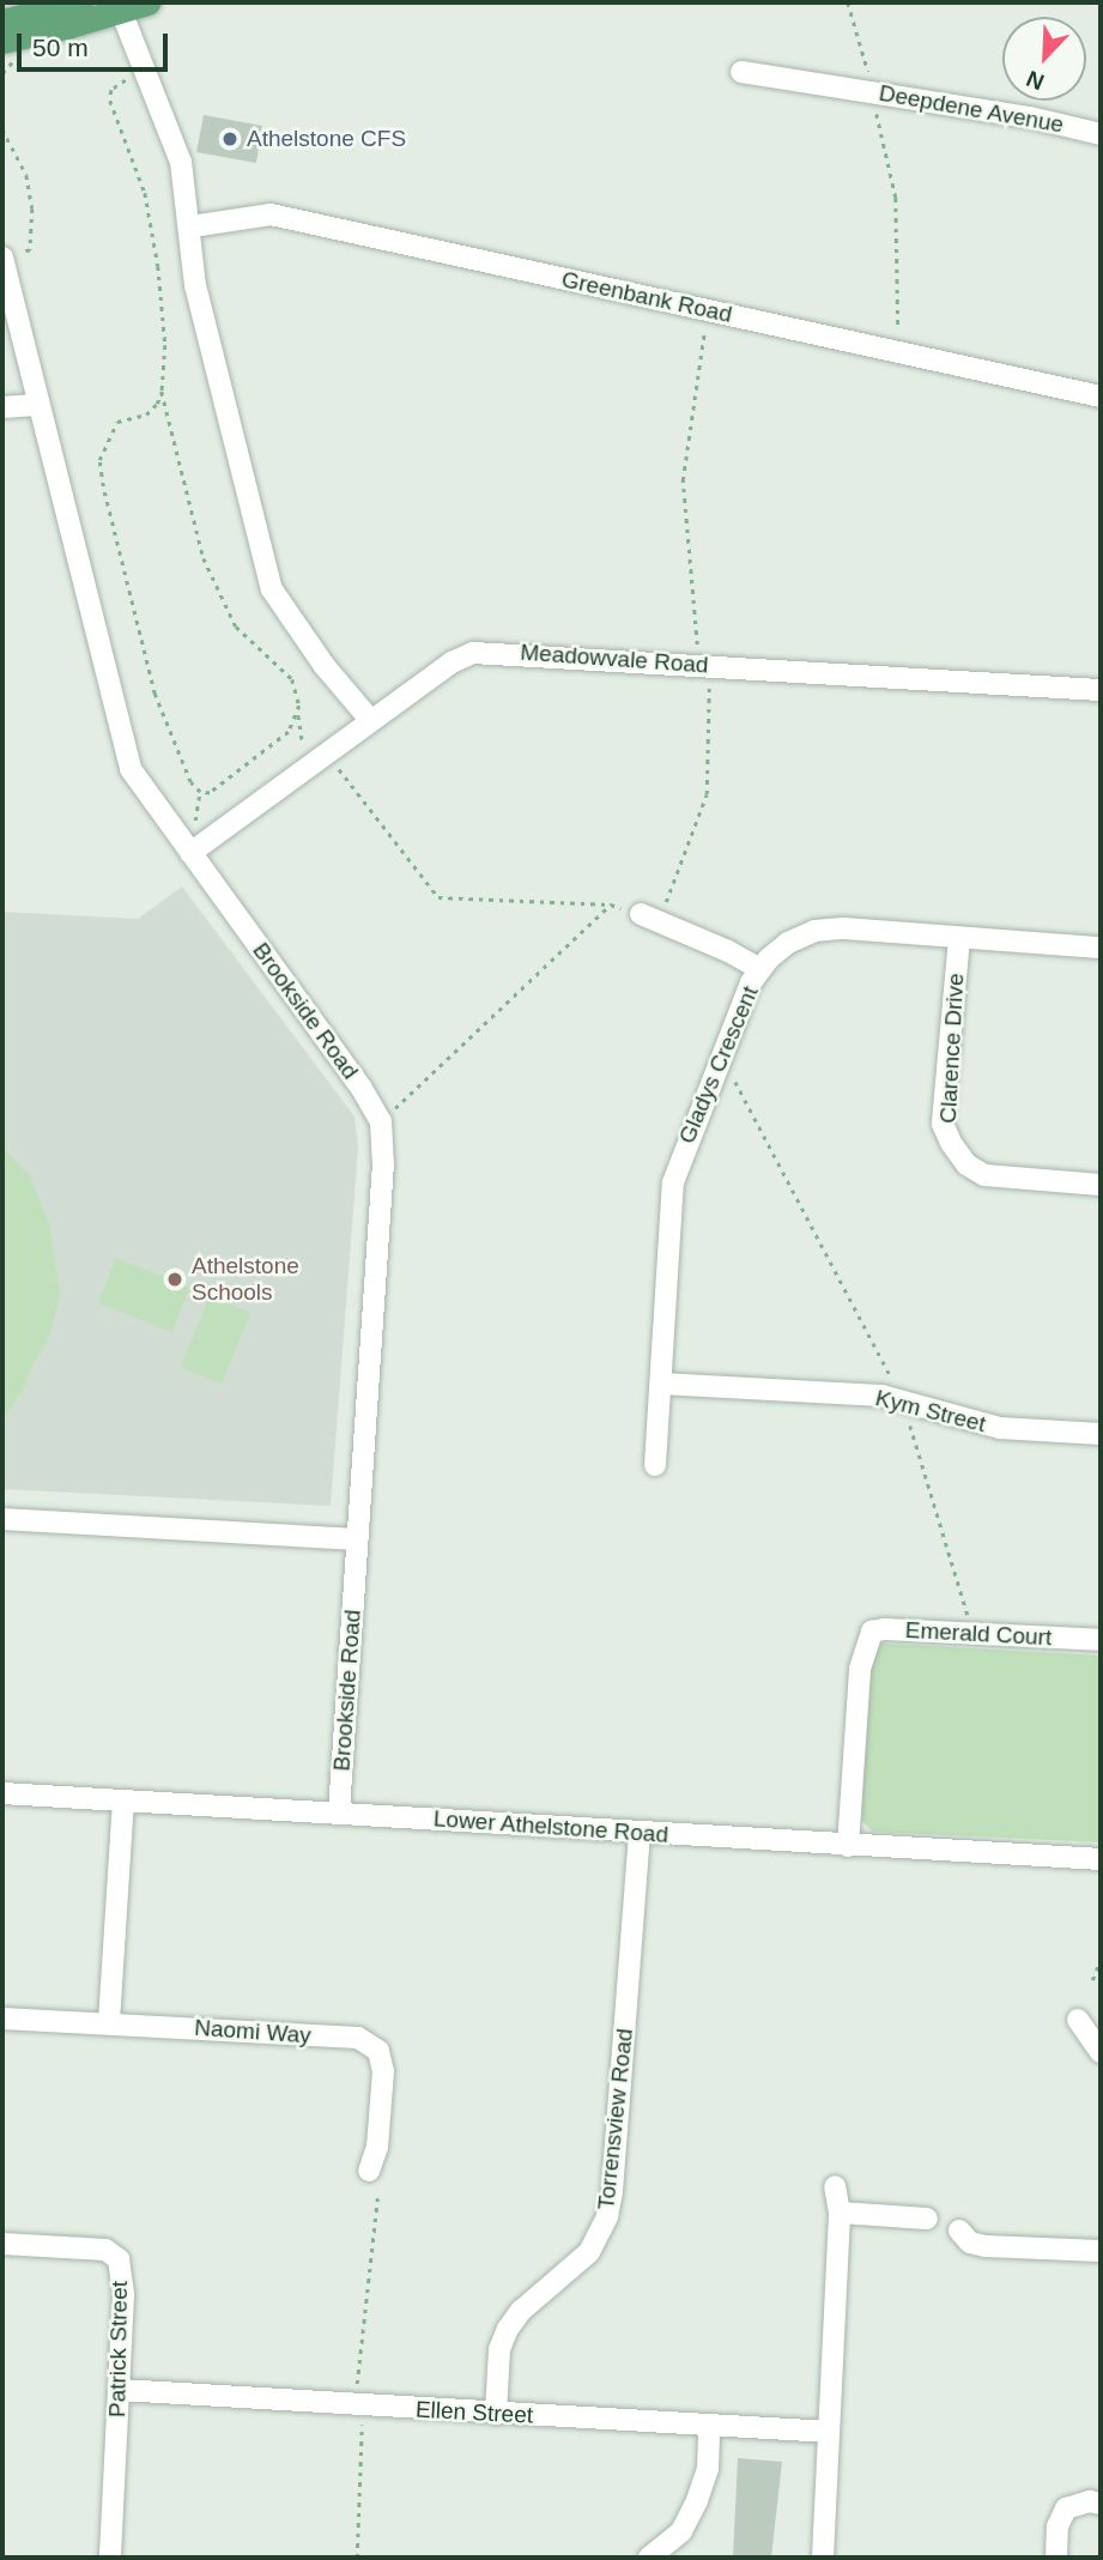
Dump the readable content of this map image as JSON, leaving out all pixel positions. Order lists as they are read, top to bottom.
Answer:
{
  "streets": {
    "street": [
      "Deepdene Avenue",
      "Greenbank Road",
      "Meadowvale Road",
      "Brookside Road",
      "Clarence Drive",
      "Gladys Crescent",
      "Kym Street",
      "Emerald Court",
      "Lower Athelstone Road",
      "Naomi Way",
      "Torrensview Road",
      "Patrick Street",
      "Ellen Street"
    ]
  },
  "crossings": [
    ["Meadowvale Road", "Brookside Road"],
    ["Brookside Road", "Lower Athelstone Road"],
    ["Clarence Drive", "Gladys Crescent"],
    ["Gladys Crescent", "Kym Street"],
    ["Emerald Court", "Lower Athelstone Road"],
    ["Lower Athelstone Road", "Torrensview Road"],
    ["Torrensview Road", "Ellen Street"],
    ["Patrick Street", "Ellen Street"]
  ],
  "places": ["Athelstone CFS", "Athelstone Schools"],
  "scale_bar": "50 m",
  "north": "bottom left"
}
